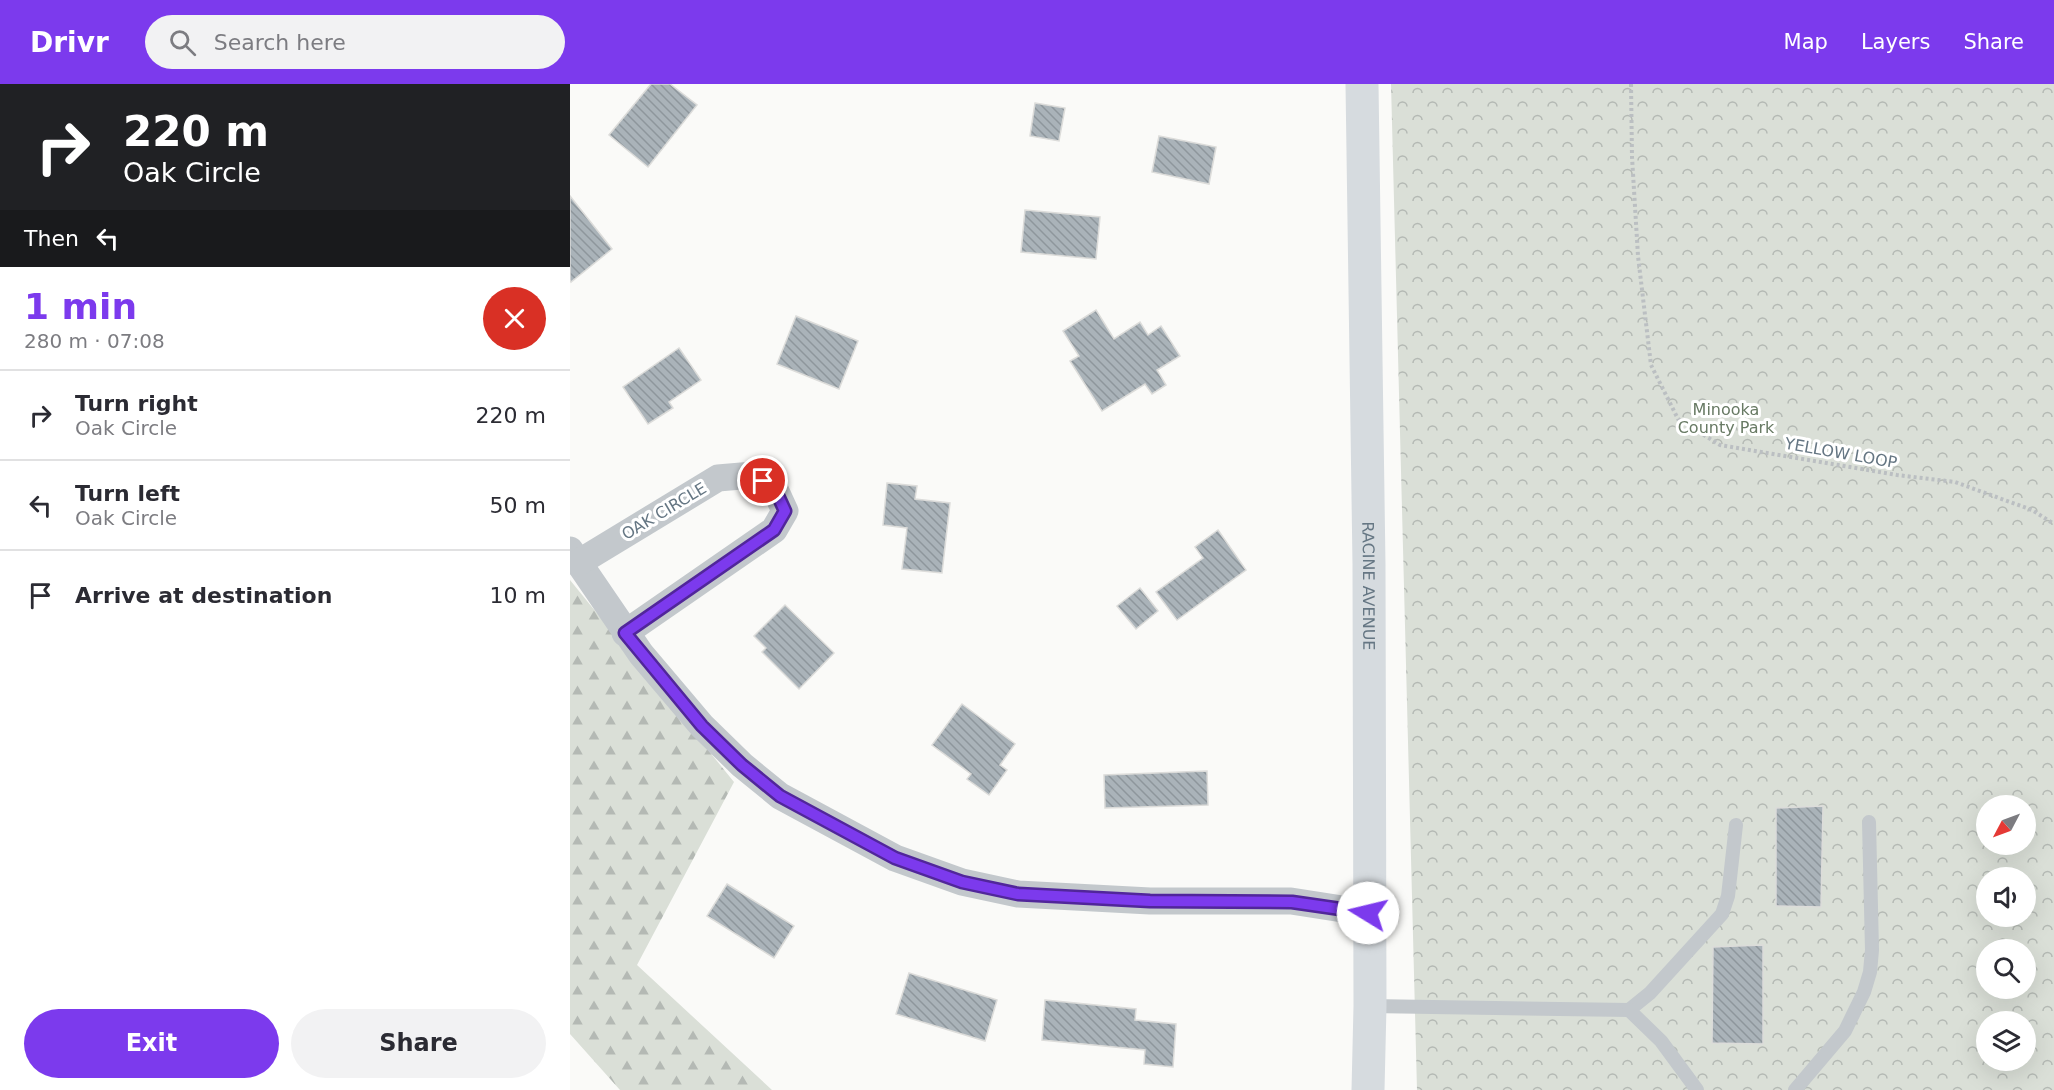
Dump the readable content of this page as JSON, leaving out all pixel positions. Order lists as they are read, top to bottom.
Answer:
{
  "streets": {
    "main road": ["RACINE AVENUE"],
    "street": ["OAK CIRCLE"],
    "path": ["YELLOW LOOP"]
  },
  "parks": ["Minooka County Park"],
  "north": "bottom left",
  "page": {
    "header": "Drivr",
    "search": "Search here",
    "nav": ["Map", "Layers", "Share"],
    "turn": ["220 m", "Oak Circle"],
    "then": "Then",
    "heading": ["1 min", "280 m · 07:08"],
    "list": [
      {
        "name": "Turn right",
        "note": "Oak Circle",
        "value": "220 m"
      },
      {
        "name": "Turn left",
        "note": "Oak Circle",
        "value": "50 m"
      },
      {
        "name": "Arrive at destination",
        "value": "10 m"
      }
    ],
    "buttons": ["Exit", "Share"]
  }
}
